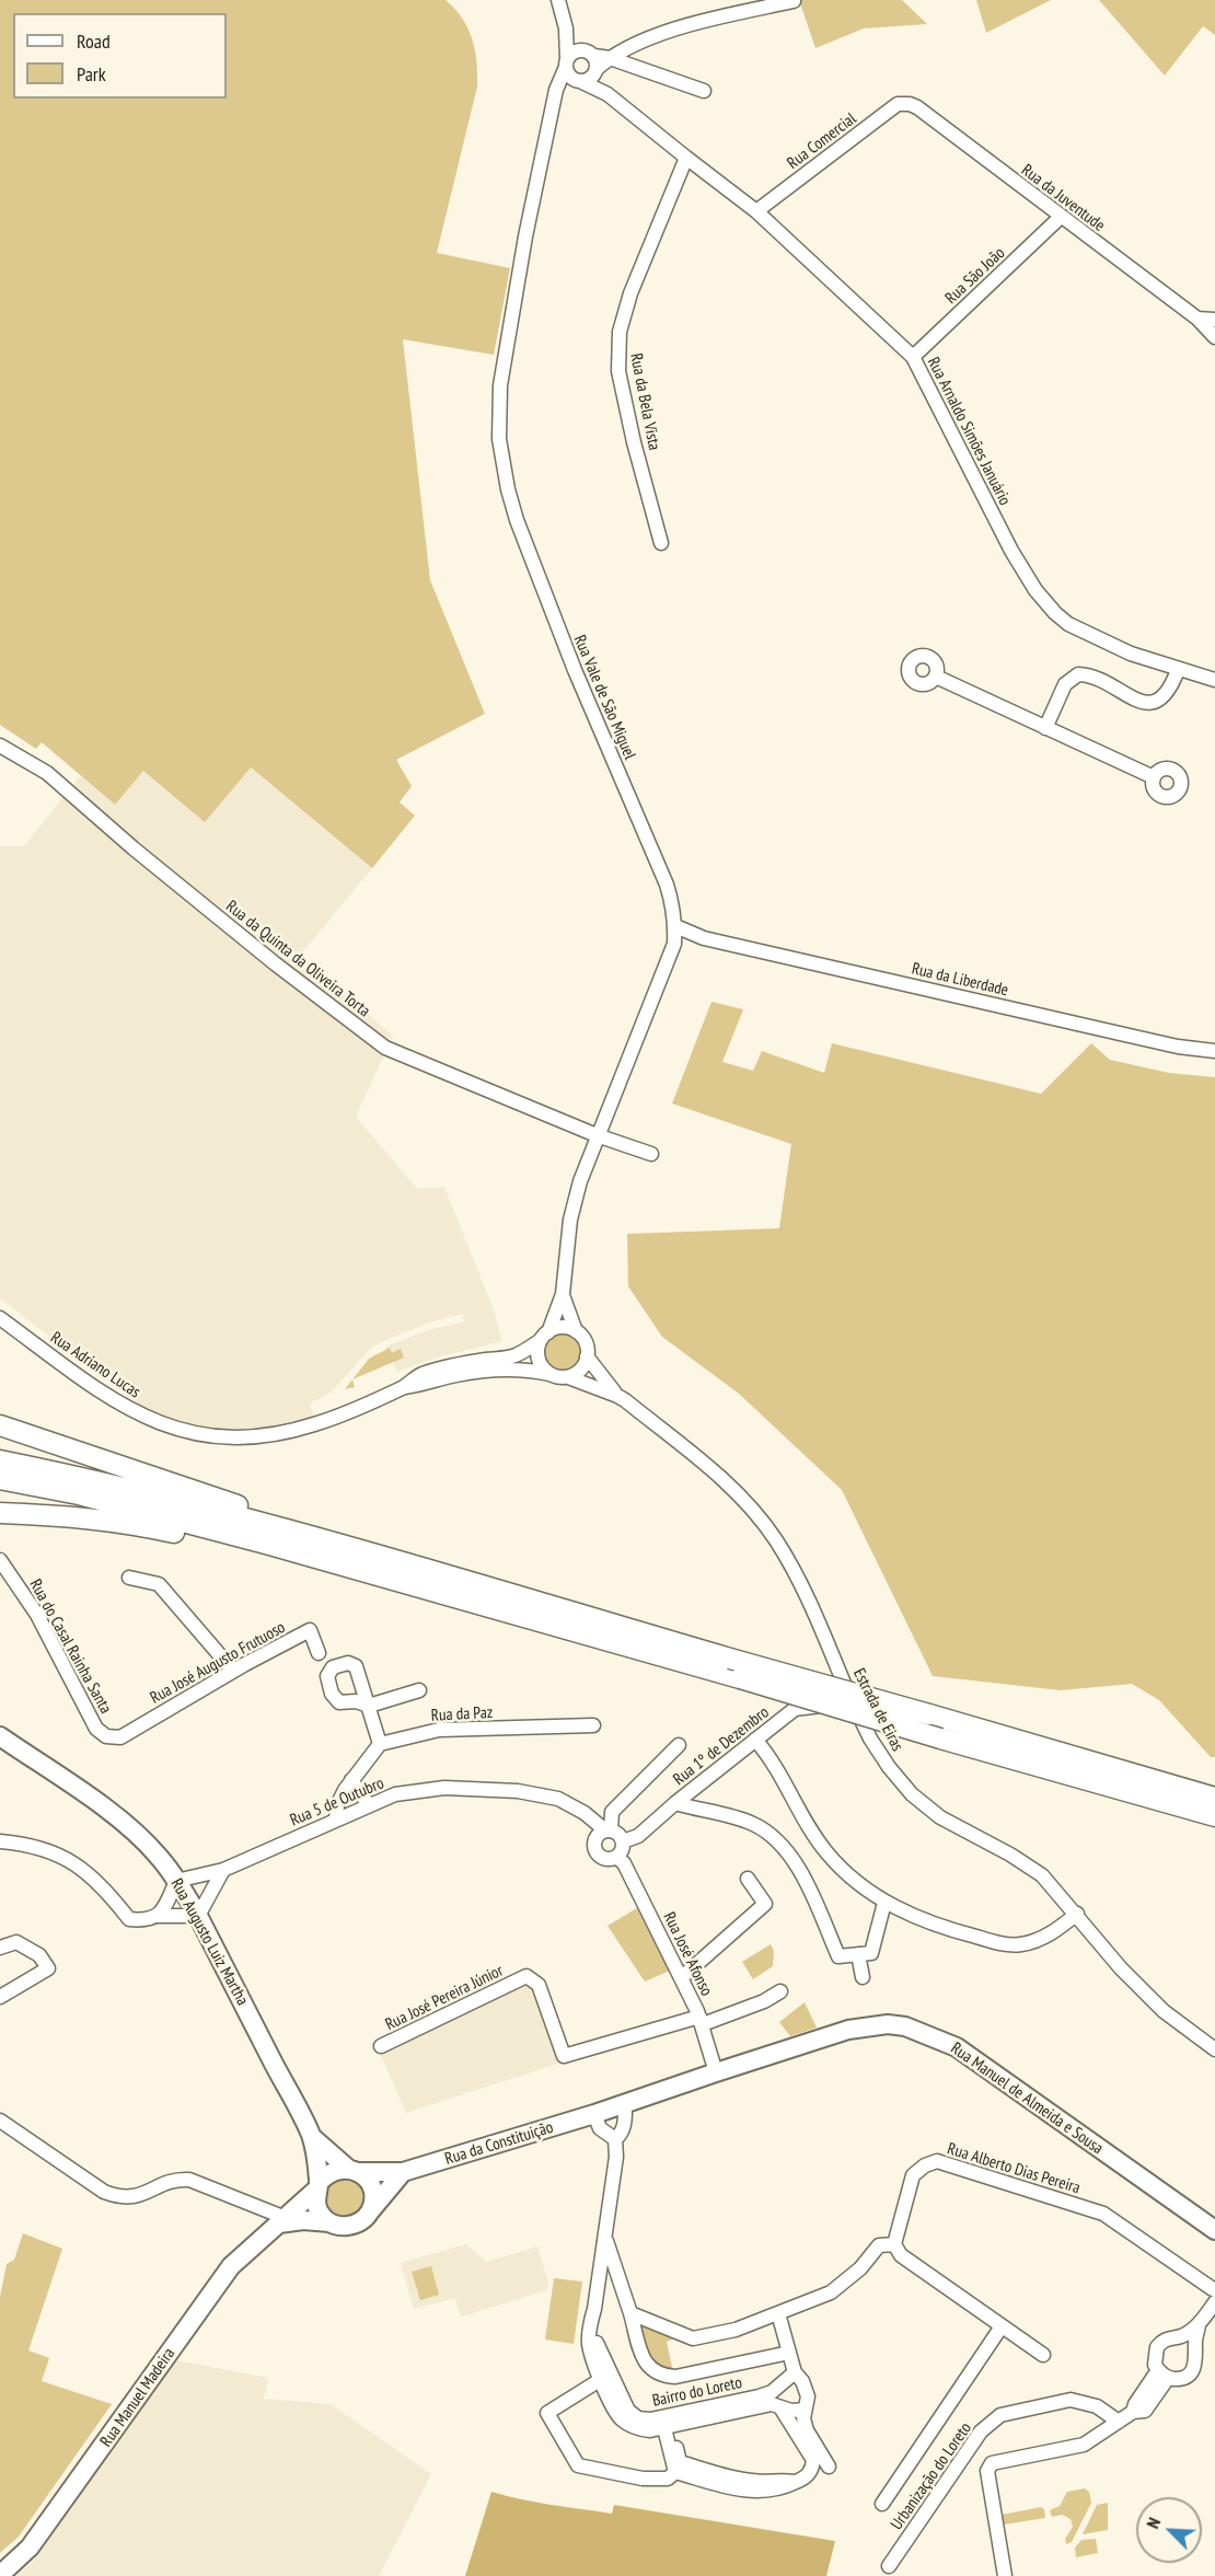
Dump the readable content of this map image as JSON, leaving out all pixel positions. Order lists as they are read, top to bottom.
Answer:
{
  "streets": {
    "main road": [
      "Rua Augusto Luiz Martha",
      "Rua Manuel de Almeida e Sousa",
      "Rua da Constituição",
      "Rua Manuel Madeira"
    ],
    "street": [
      "Rua Comercial",
      "Rua da Juventude",
      "Rua São João",
      "Rua da Bela Vista",
      "Rua Arnaldo Simões Januário",
      "Rua Vale de São Miguel",
      "Rua da Quinta da Oliveira Torta",
      "Rua da Liberdade",
      "Rua Adriano Lucas",
      "Rua do Casal Rainha Santa",
      "Rua José Augusto Frutuoso",
      "Estrada de Eiras",
      "Rua da Paz",
      "Rua 1º de Dezembro",
      "Rua 5 de Outubro",
      "Rua José Afonso",
      "Rua José Pereira Júnior",
      "Rua Alberto Dias Pereira",
      "Bairro do Loreto",
      "Urbanização do Loreto"
    ]
  },
  "crossings": [
    ["Rua Comercial", "Rua da Juventude"],
    ["Rua Comercial", "Rua Arnaldo Simões Januário"],
    ["Rua da Juventude", "Rua São João"],
    ["Rua São João", "Rua Arnaldo Simões Januário"],
    ["Rua da Bela Vista", "Rua Arnaldo Simões Januário"],
    ["Rua Vale de São Miguel", "Rua da Quinta da Oliveira Torta"],
    ["Rua Vale de São Miguel", "Rua da Liberdade"],
    ["Rua Vale de São Miguel", "Rua Adriano Lucas"],
    ["Rua Vale de São Miguel", "Estrada de Eiras"],
    ["Rua Adriano Lucas", "Estrada de Eiras"],
    ["Rua do Casal Rainha Santa", "Rua José Augusto Frutuoso"],
    ["Estrada de Eiras", "Rua 1º de Dezembro"],
    ["Rua 1º de Dezembro", "Rua 5 de Outubro"],
    ["Rua 1º de Dezembro", "Rua José Afonso"],
    ["Rua 5 de Outubro", "Rua Augusto Luiz Martha"],
    ["Rua 5 de Outubro", "Rua José Afonso"],
    ["Rua Augusto Luiz Martha", "Rua da Constituição"],
    ["Rua Augusto Luiz Martha", "Rua Manuel Madeira"],
    ["Rua José Afonso", "Rua José Pereira Júnior"],
    ["Rua José Afonso", "Rua Manuel de Almeida e Sousa"],
    ["Rua Manuel de Almeida e Sousa", "Rua da Constituição"],
    ["Rua da Constituição", "Rua Manuel Madeira"]
  ],
  "legend": ["Road", "Park"],
  "north": "top left"
}
